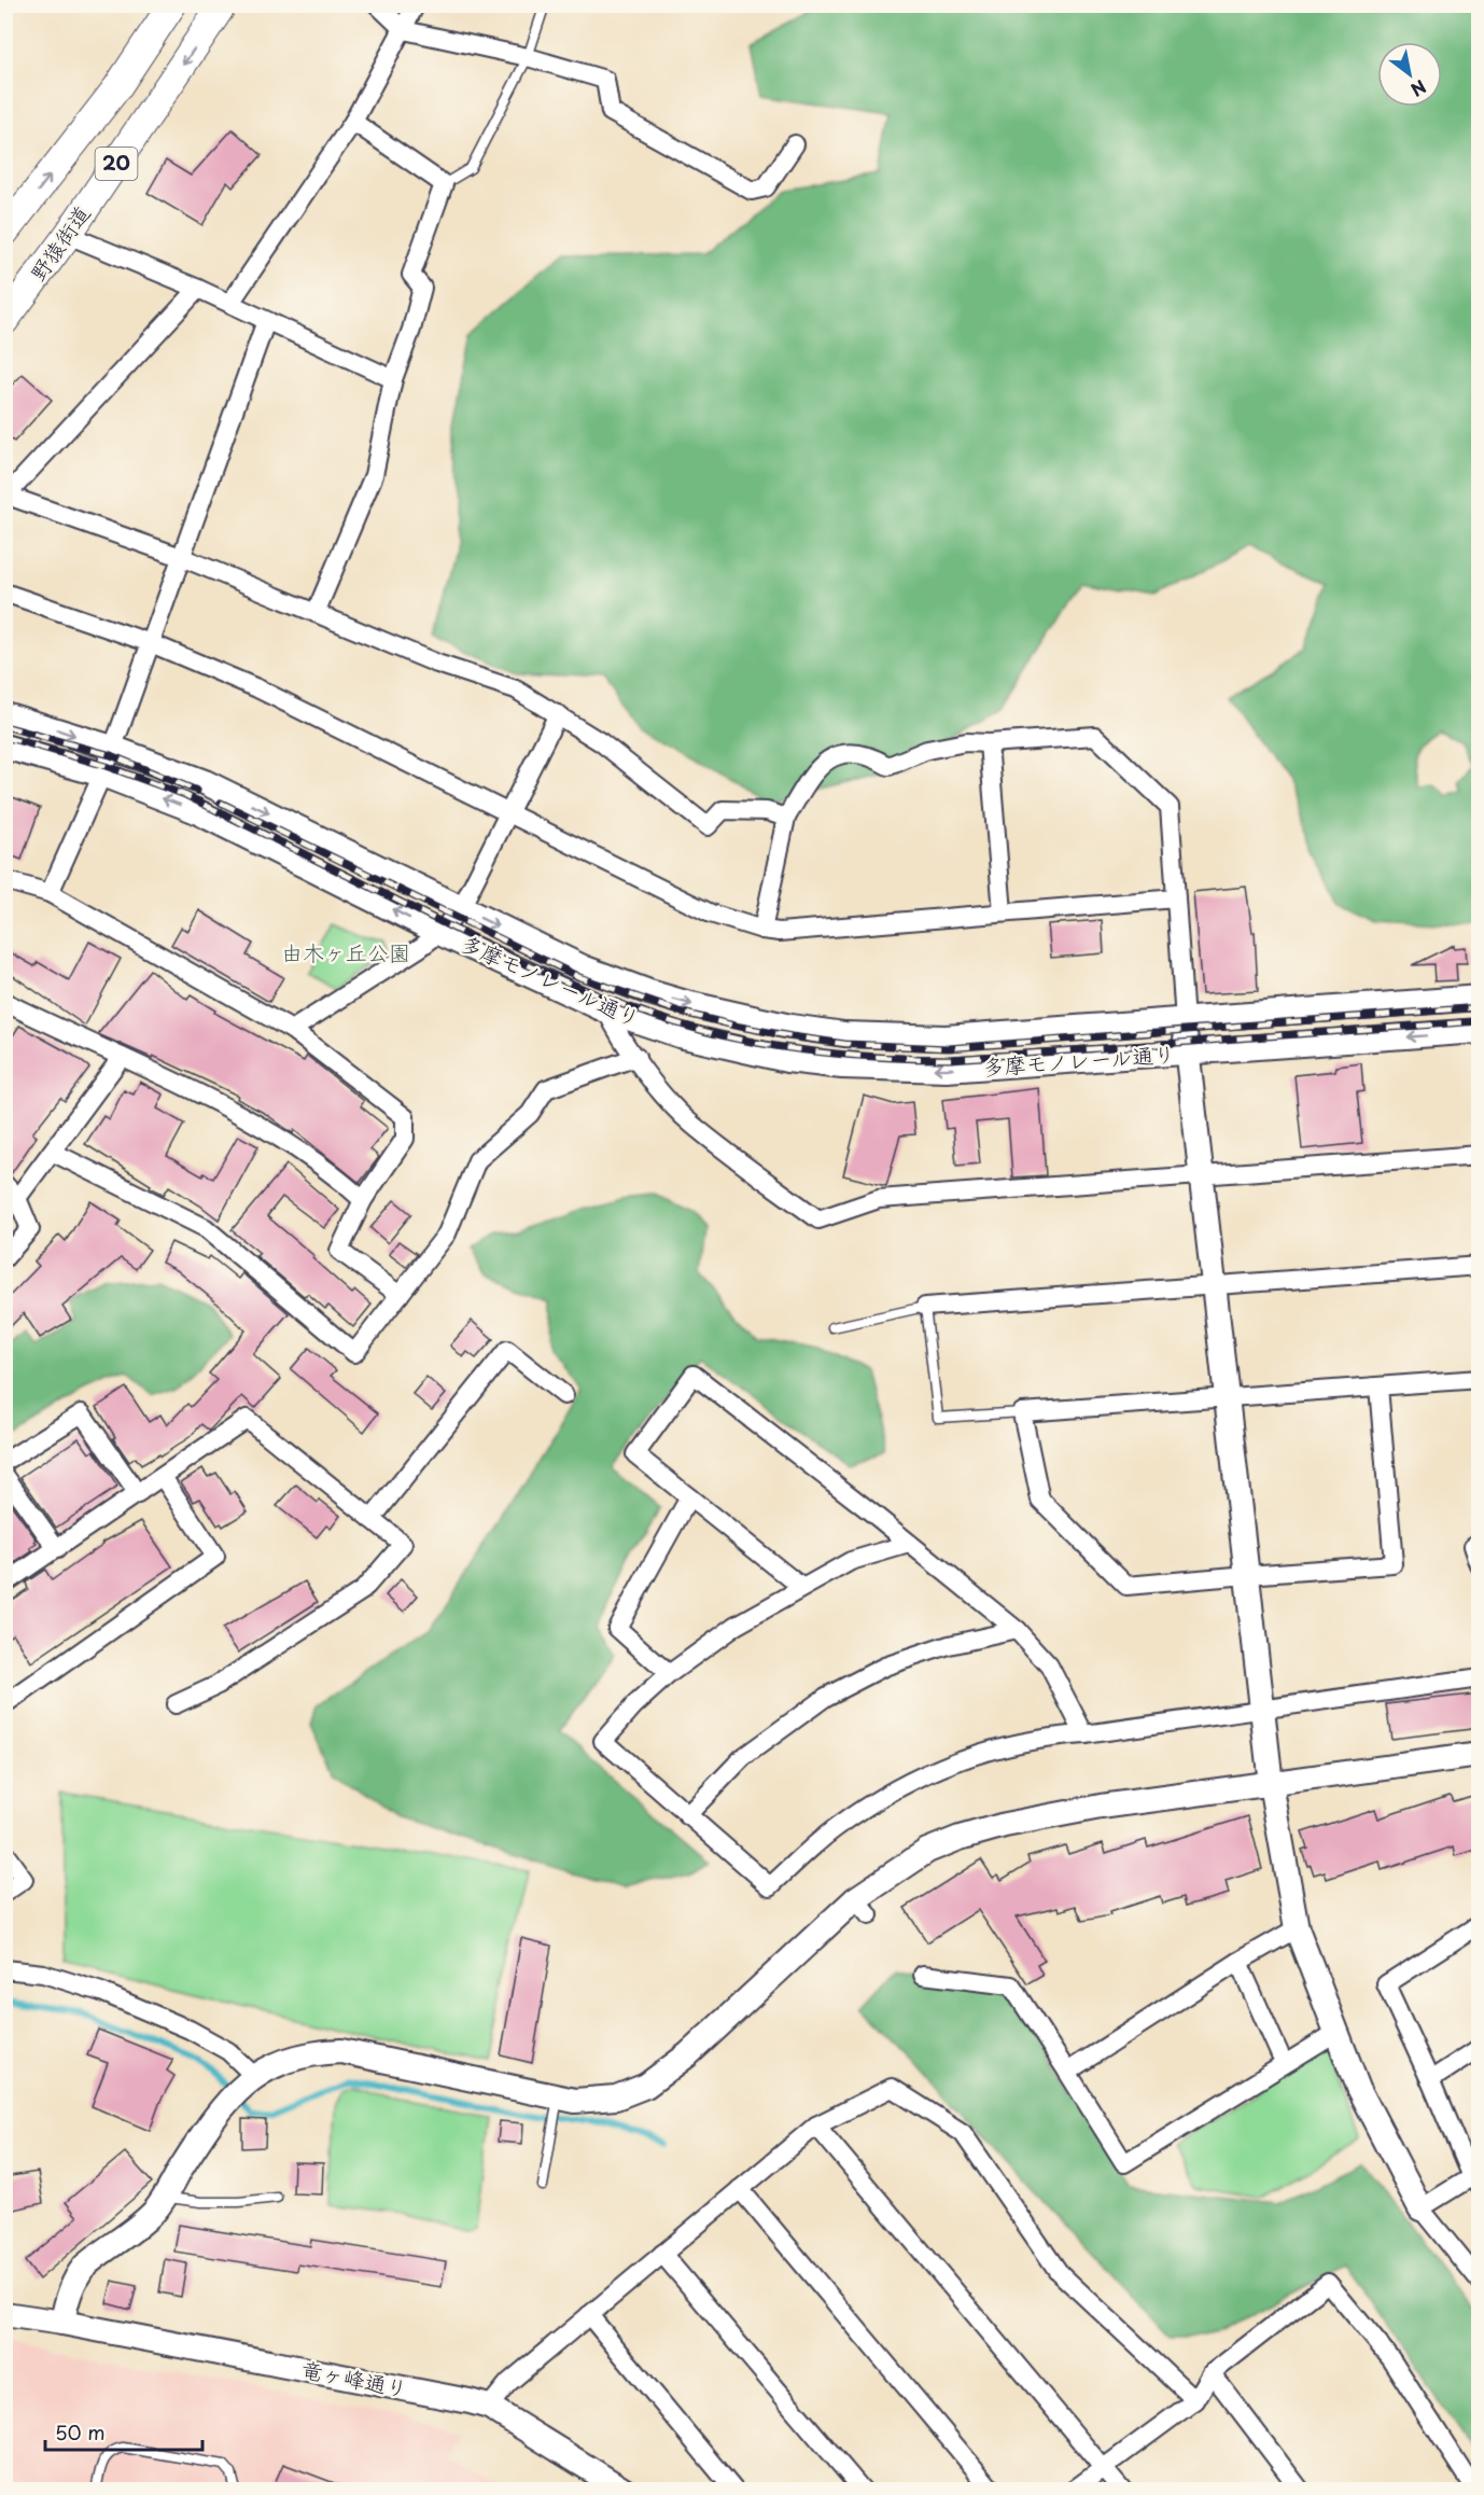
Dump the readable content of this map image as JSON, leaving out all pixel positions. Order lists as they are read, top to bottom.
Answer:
{
  "streets": {
    "main road": ["20", "野猿街道"],
    "street": ["多摩モノレール通り", "竜ヶ峰通り"]
  },
  "parks": ["由木ヶ丘公園"],
  "scale_bar": "50 m",
  "north": "bottom right"
}
